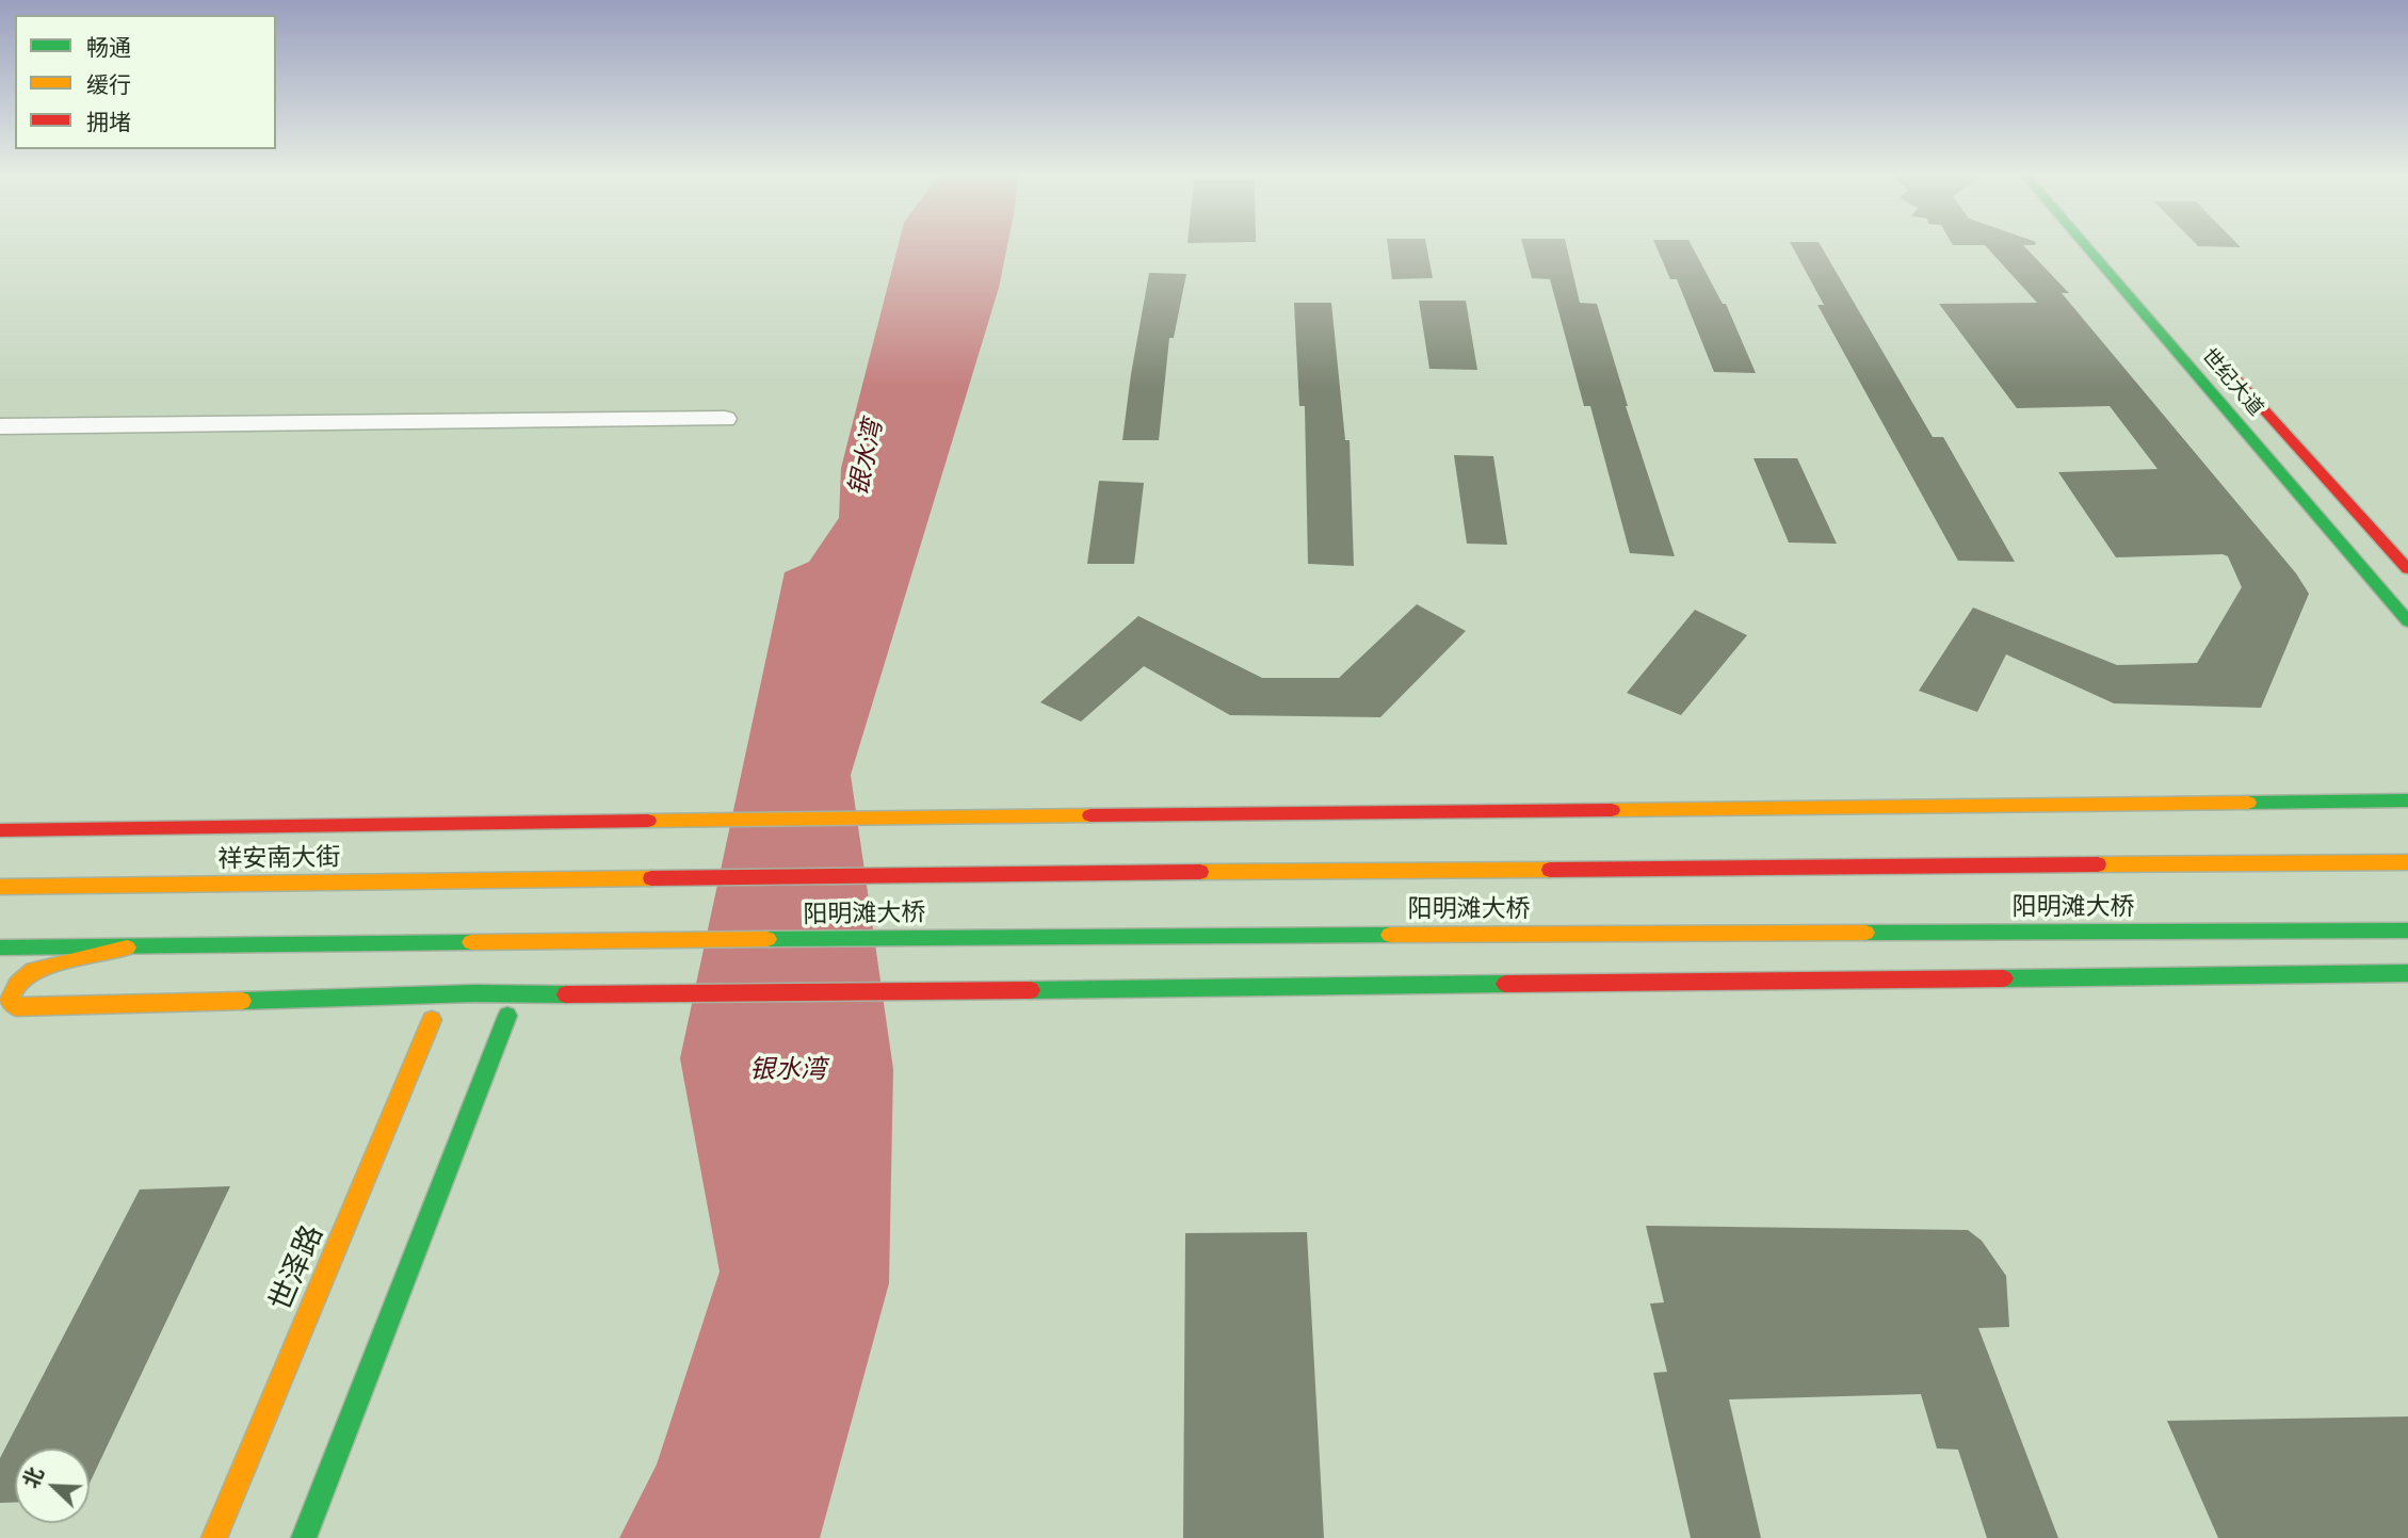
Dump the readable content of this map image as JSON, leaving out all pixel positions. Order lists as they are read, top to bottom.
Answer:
{
  "streets": {
    "main road": [
      "世纪大道",
      "祥安南大街",
      "阳明滩大桥",
      "世泽路"
    ]
  },
  "crossings": [
    ["祥安南大街", "阳明滩大桥"]
  ],
  "water": ["银水湾"],
  "legend": ["畅通", "缓行", "拥堵"],
  "north": "top left"
}
